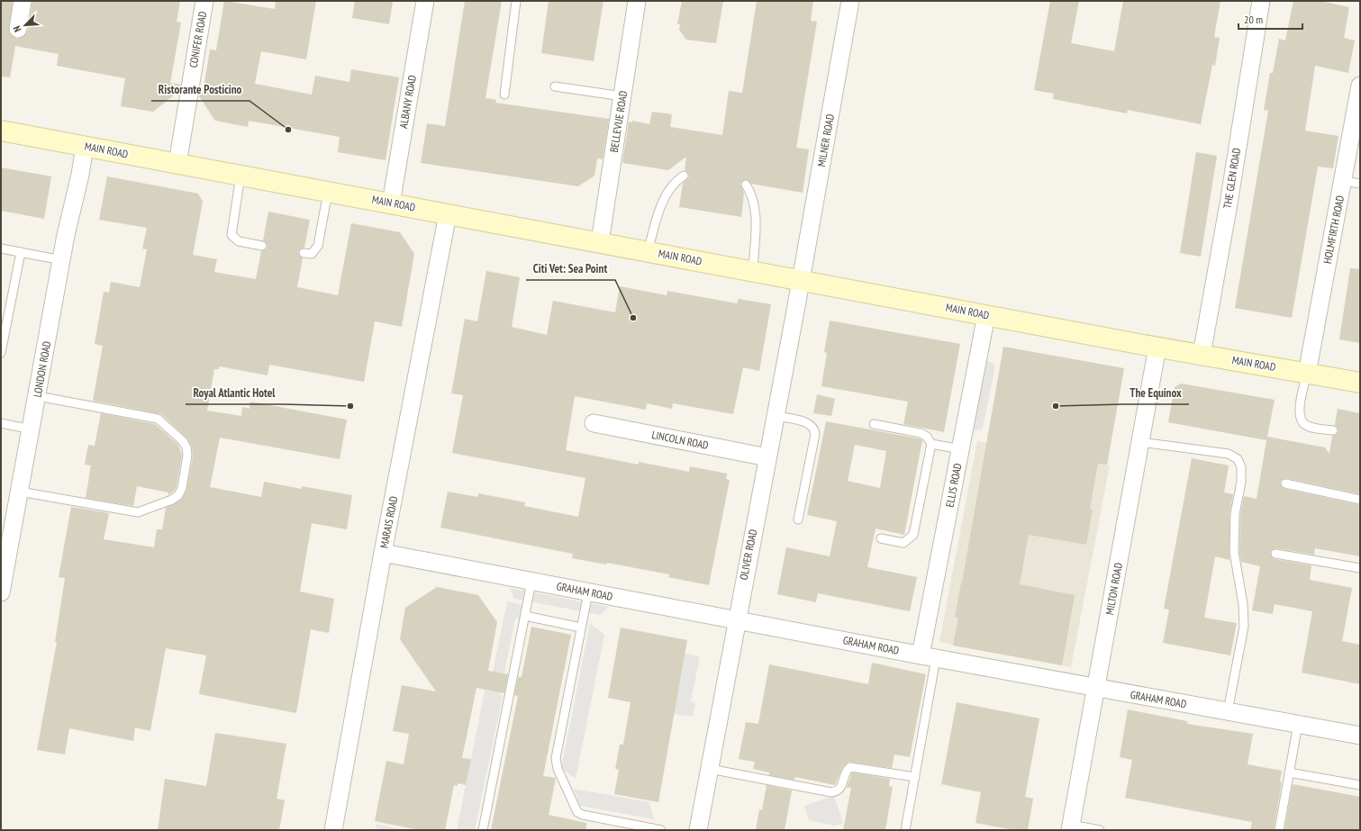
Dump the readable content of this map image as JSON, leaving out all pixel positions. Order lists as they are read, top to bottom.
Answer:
{
  "streets": {
    "main road": ["MAIN ROAD"],
    "street": [
      "CONIFER ROAD",
      "ALBANY ROAD",
      "BELLEVUE ROAD",
      "MILNER ROAD",
      "THE GLEN ROAD",
      "HOLMFIRTH ROAD",
      "LONDON ROAD",
      "LINCOLN ROAD",
      "ELLIS ROAD",
      "MARAIS ROAD",
      "OLIVER ROAD",
      "MILTON ROAD",
      "GRAHAM ROAD"
    ]
  },
  "crossings": [
    ["CONIFER ROAD", "MAIN ROAD"],
    ["ALBANY ROAD", "MAIN ROAD"],
    ["BELLEVUE ROAD", "MAIN ROAD"],
    ["MILNER ROAD", "MAIN ROAD"],
    ["MILNER ROAD", "OLIVER ROAD"],
    ["MAIN ROAD", "THE GLEN ROAD"],
    ["MAIN ROAD", "HOLMFIRTH ROAD"],
    ["MAIN ROAD", "LONDON ROAD"],
    ["MAIN ROAD", "ELLIS ROAD"],
    ["MAIN ROAD", "MARAIS ROAD"],
    ["MAIN ROAD", "OLIVER ROAD"],
    ["MAIN ROAD", "MILTON ROAD"],
    ["LINCOLN ROAD", "OLIVER ROAD"],
    ["ELLIS ROAD", "GRAHAM ROAD"],
    ["MARAIS ROAD", "GRAHAM ROAD"],
    ["OLIVER ROAD", "GRAHAM ROAD"],
    ["MILTON ROAD", "GRAHAM ROAD"]
  ],
  "places": [
    "Ristorante Posticino",
    "Citi Vet: Sea Point",
    "Royal Atlantic Hotel",
    "The Equinox"
  ],
  "scale_bar": "20 m",
  "north": "bottom left"
}
